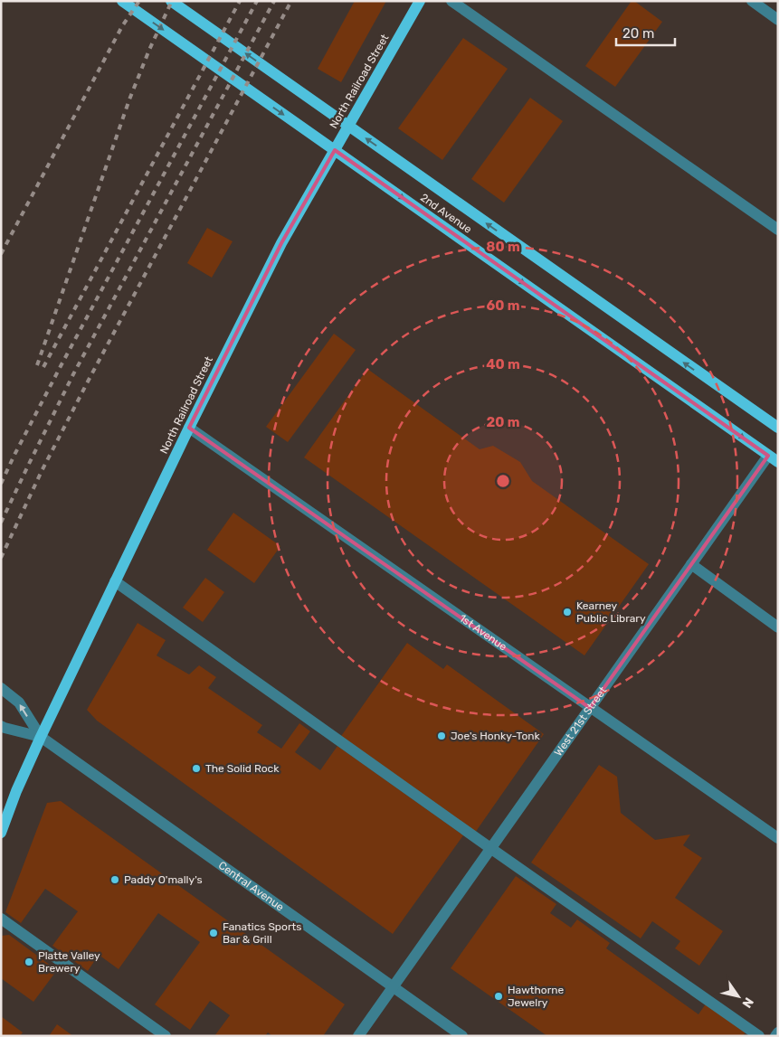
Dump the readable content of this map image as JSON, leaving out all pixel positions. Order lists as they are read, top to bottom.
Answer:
{
  "streets": {
    "main road": ["North Railroad Street", "2nd Avenue"],
    "street": ["1st Avenue", "West 21st Street", "Central Avenue"]
  },
  "crossings": [
    ["North Railroad Street", "2nd Avenue"],
    ["North Railroad Street", "1st Avenue"],
    ["North Railroad Street", "Central Avenue"],
    ["2nd Avenue", "West 21st Street"],
    ["1st Avenue", "West 21st Street"],
    ["West 21st Street", "Central Avenue"]
  ],
  "places": [
    "Kearney Public Library",
    "Joe's Honky-Tonk",
    "The Solid Rock",
    "Paddy O'mally's",
    "Fanatics Sports Bar & Grill",
    "Platte Valley Brewery",
    "Hawthorne Jewelry"
  ],
  "scale_bar": "20 m",
  "north": "bottom right",
  "rings": [
    "80 m",
    "60 m",
    "40 m",
    "20 m"
  ]
}
